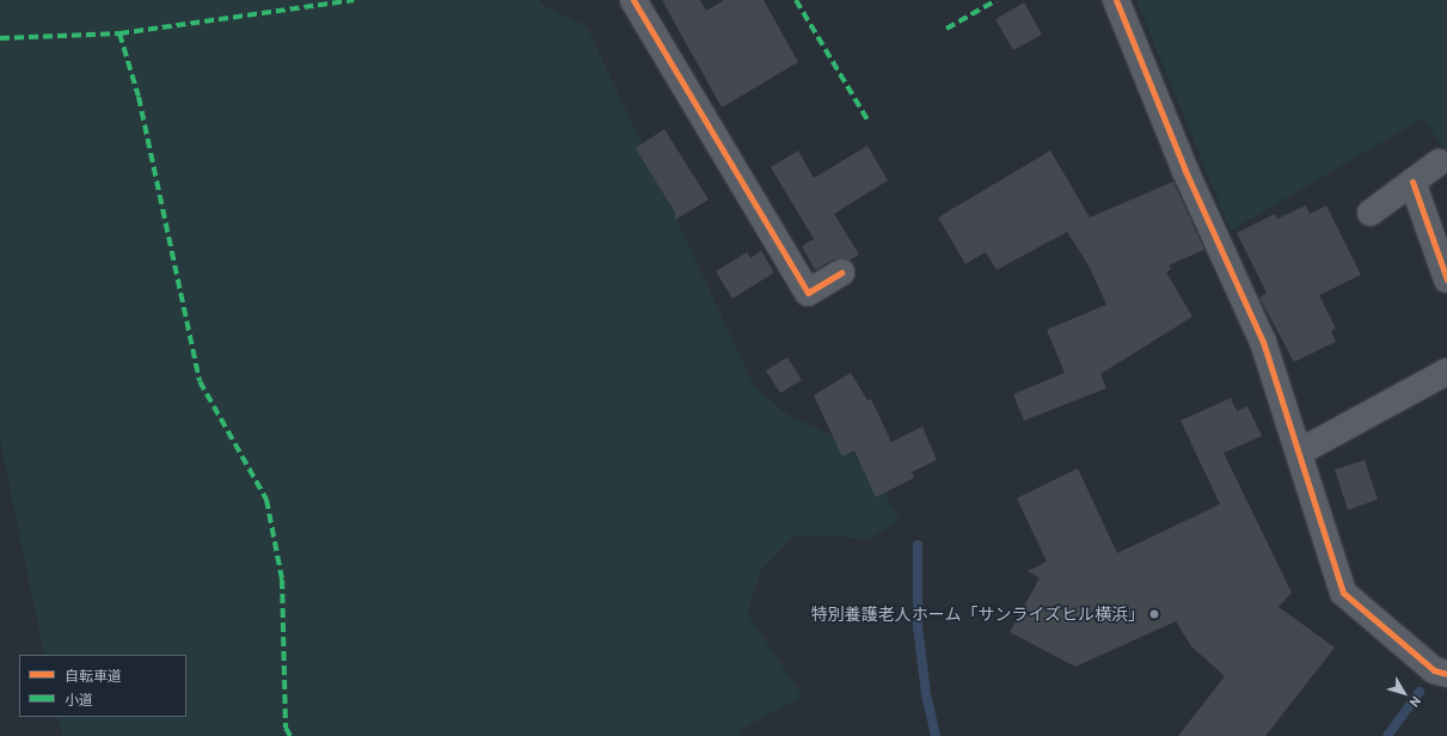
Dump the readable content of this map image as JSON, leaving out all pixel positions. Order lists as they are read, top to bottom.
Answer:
{
  "places": ["特別養護老人ホーム「サンライズヒル横浜」"],
  "legend": ["自転車道", "小道"],
  "north": "bottom right"
}
